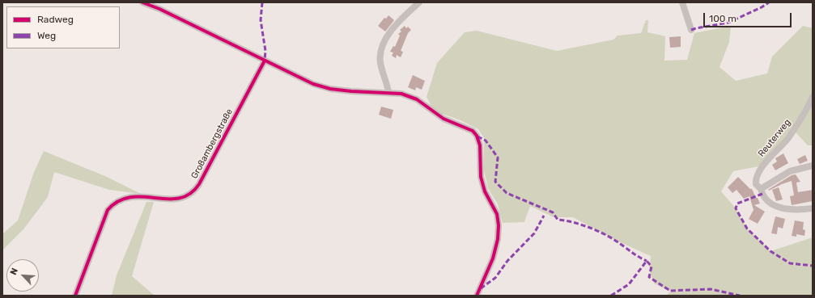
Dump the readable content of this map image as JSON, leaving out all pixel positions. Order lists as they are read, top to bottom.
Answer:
{
  "streets": {
    "street": ["Reuterweg", "Großambergstraße"]
  },
  "legend": ["Radweg", "Weg"],
  "scale_bar": "100 m",
  "north": "top left"
}
